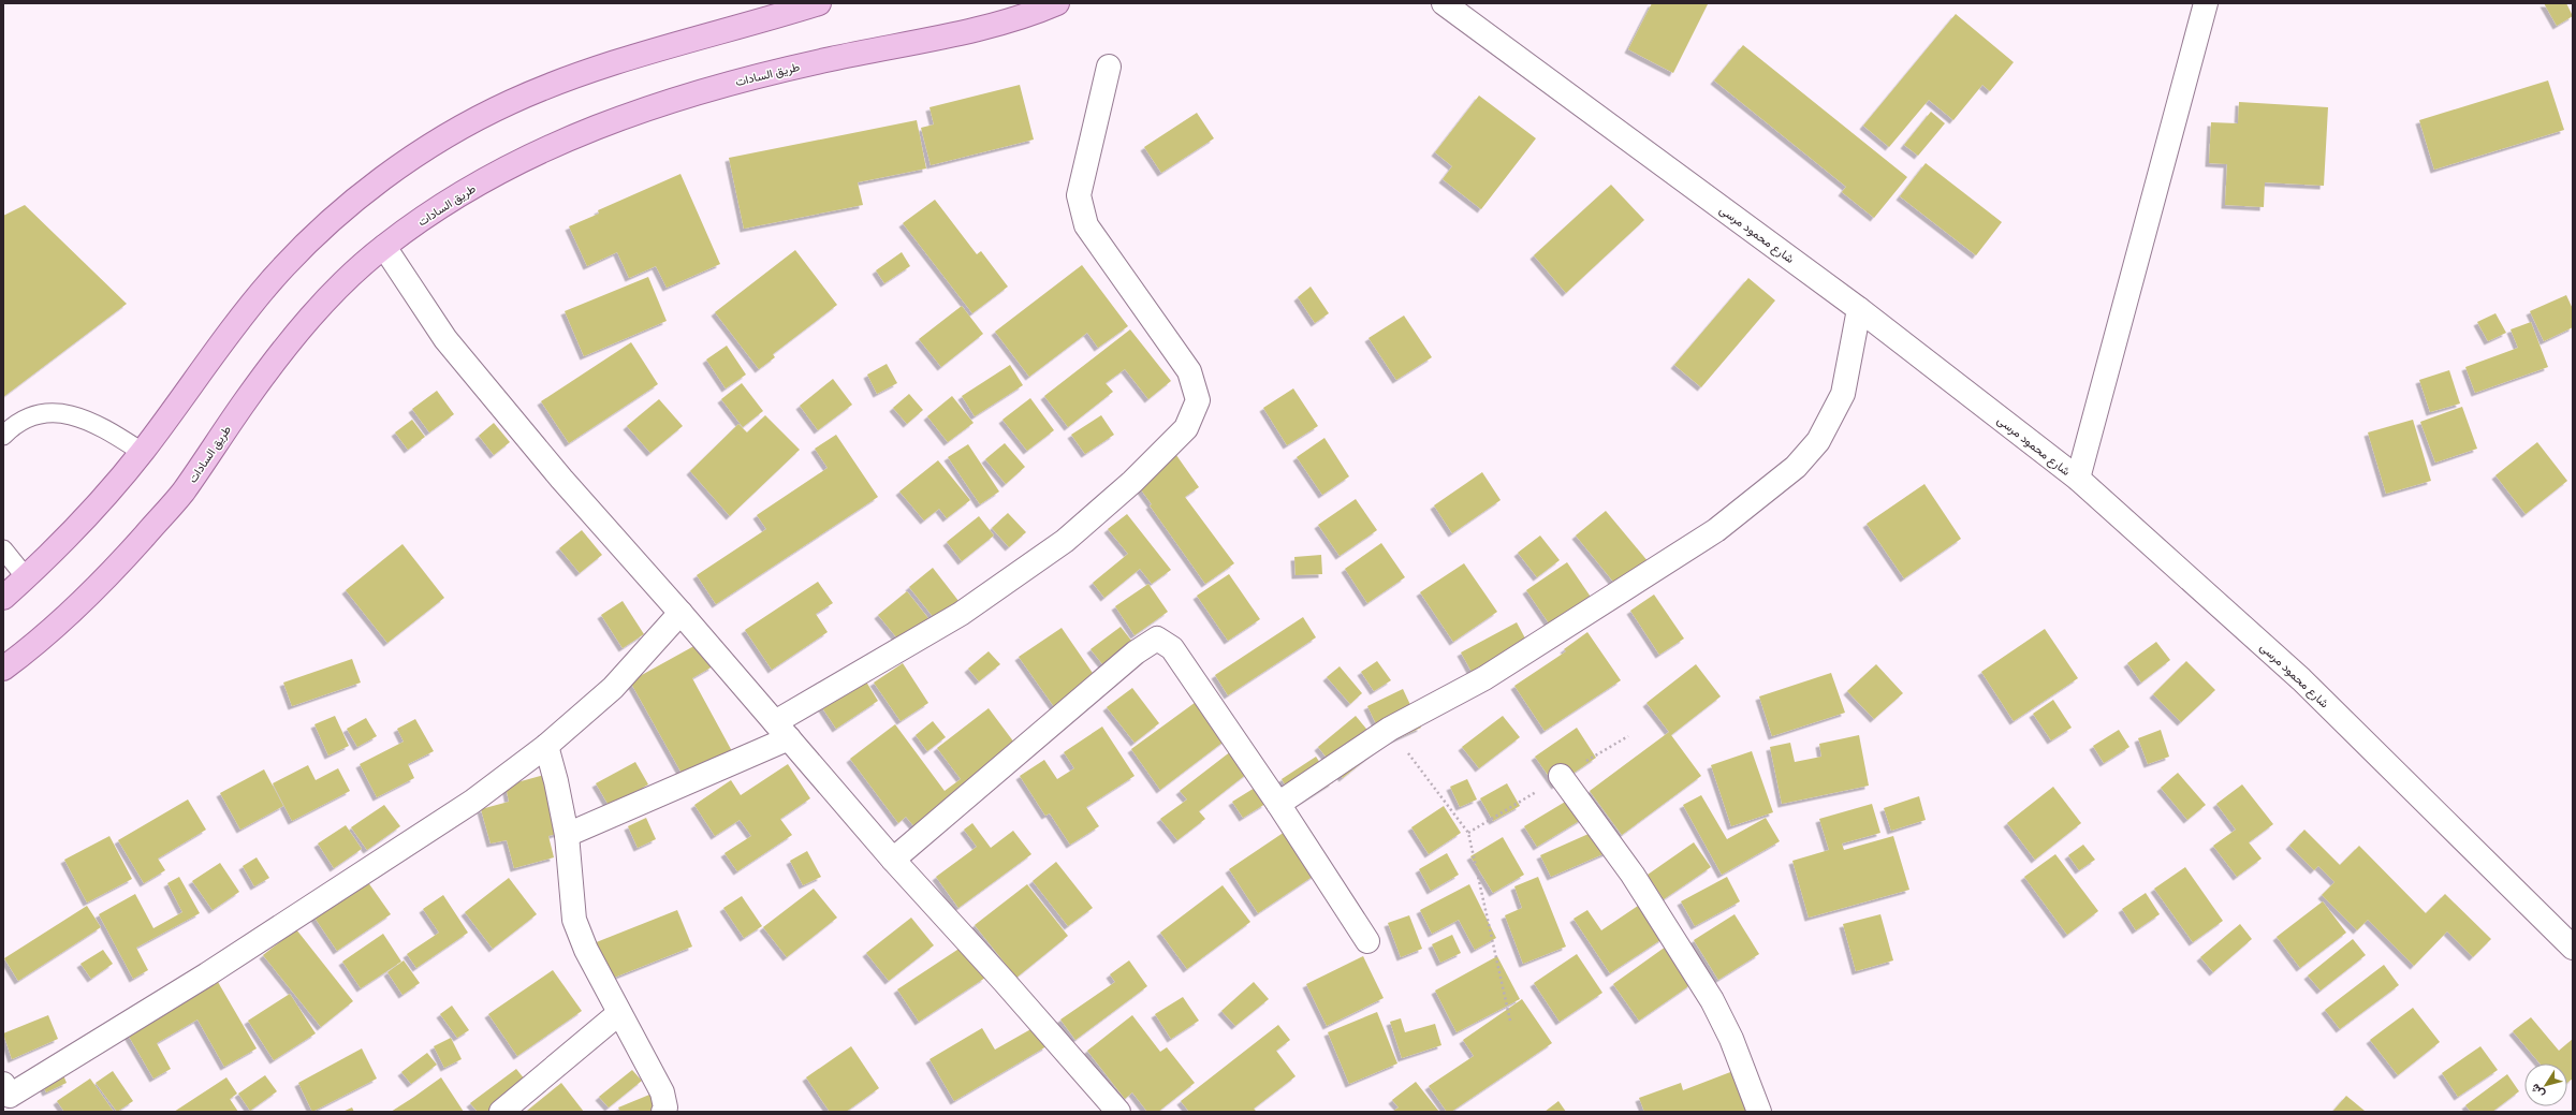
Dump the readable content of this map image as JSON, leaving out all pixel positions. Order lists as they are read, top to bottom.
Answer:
{
  "streets": {
    "main road": ["طريق السادات"],
    "street": ["شارع محمود مرسى"]
  },
  "north": "bottom left"
}
